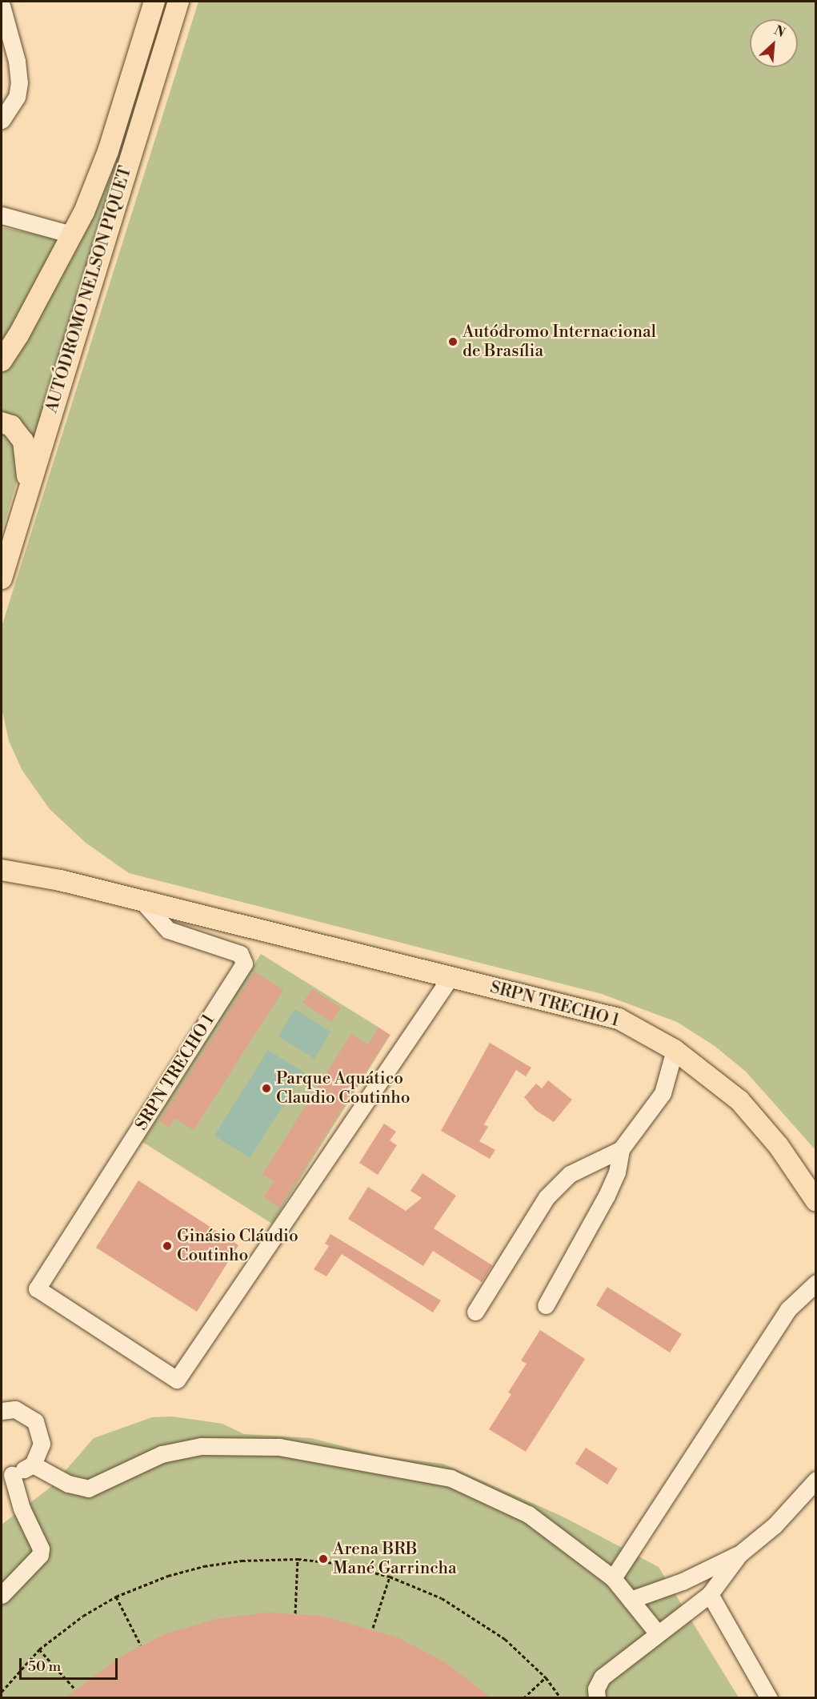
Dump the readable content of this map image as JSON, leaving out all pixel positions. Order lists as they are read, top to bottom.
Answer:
{
  "streets": {
    "main road": ["AUTÓDROMO NELSON PIQUET", "SRPN TRECHO 1"]
  },
  "places": [
    "Autódromo Internacional de Brasília",
    "Parque Aquático Claudio Coutinho",
    "Ginásio Cláudio Coutinho",
    "Arena BRB Mané Garrincha"
  ],
  "scale_bar": "50 m",
  "north": "top right"
}
